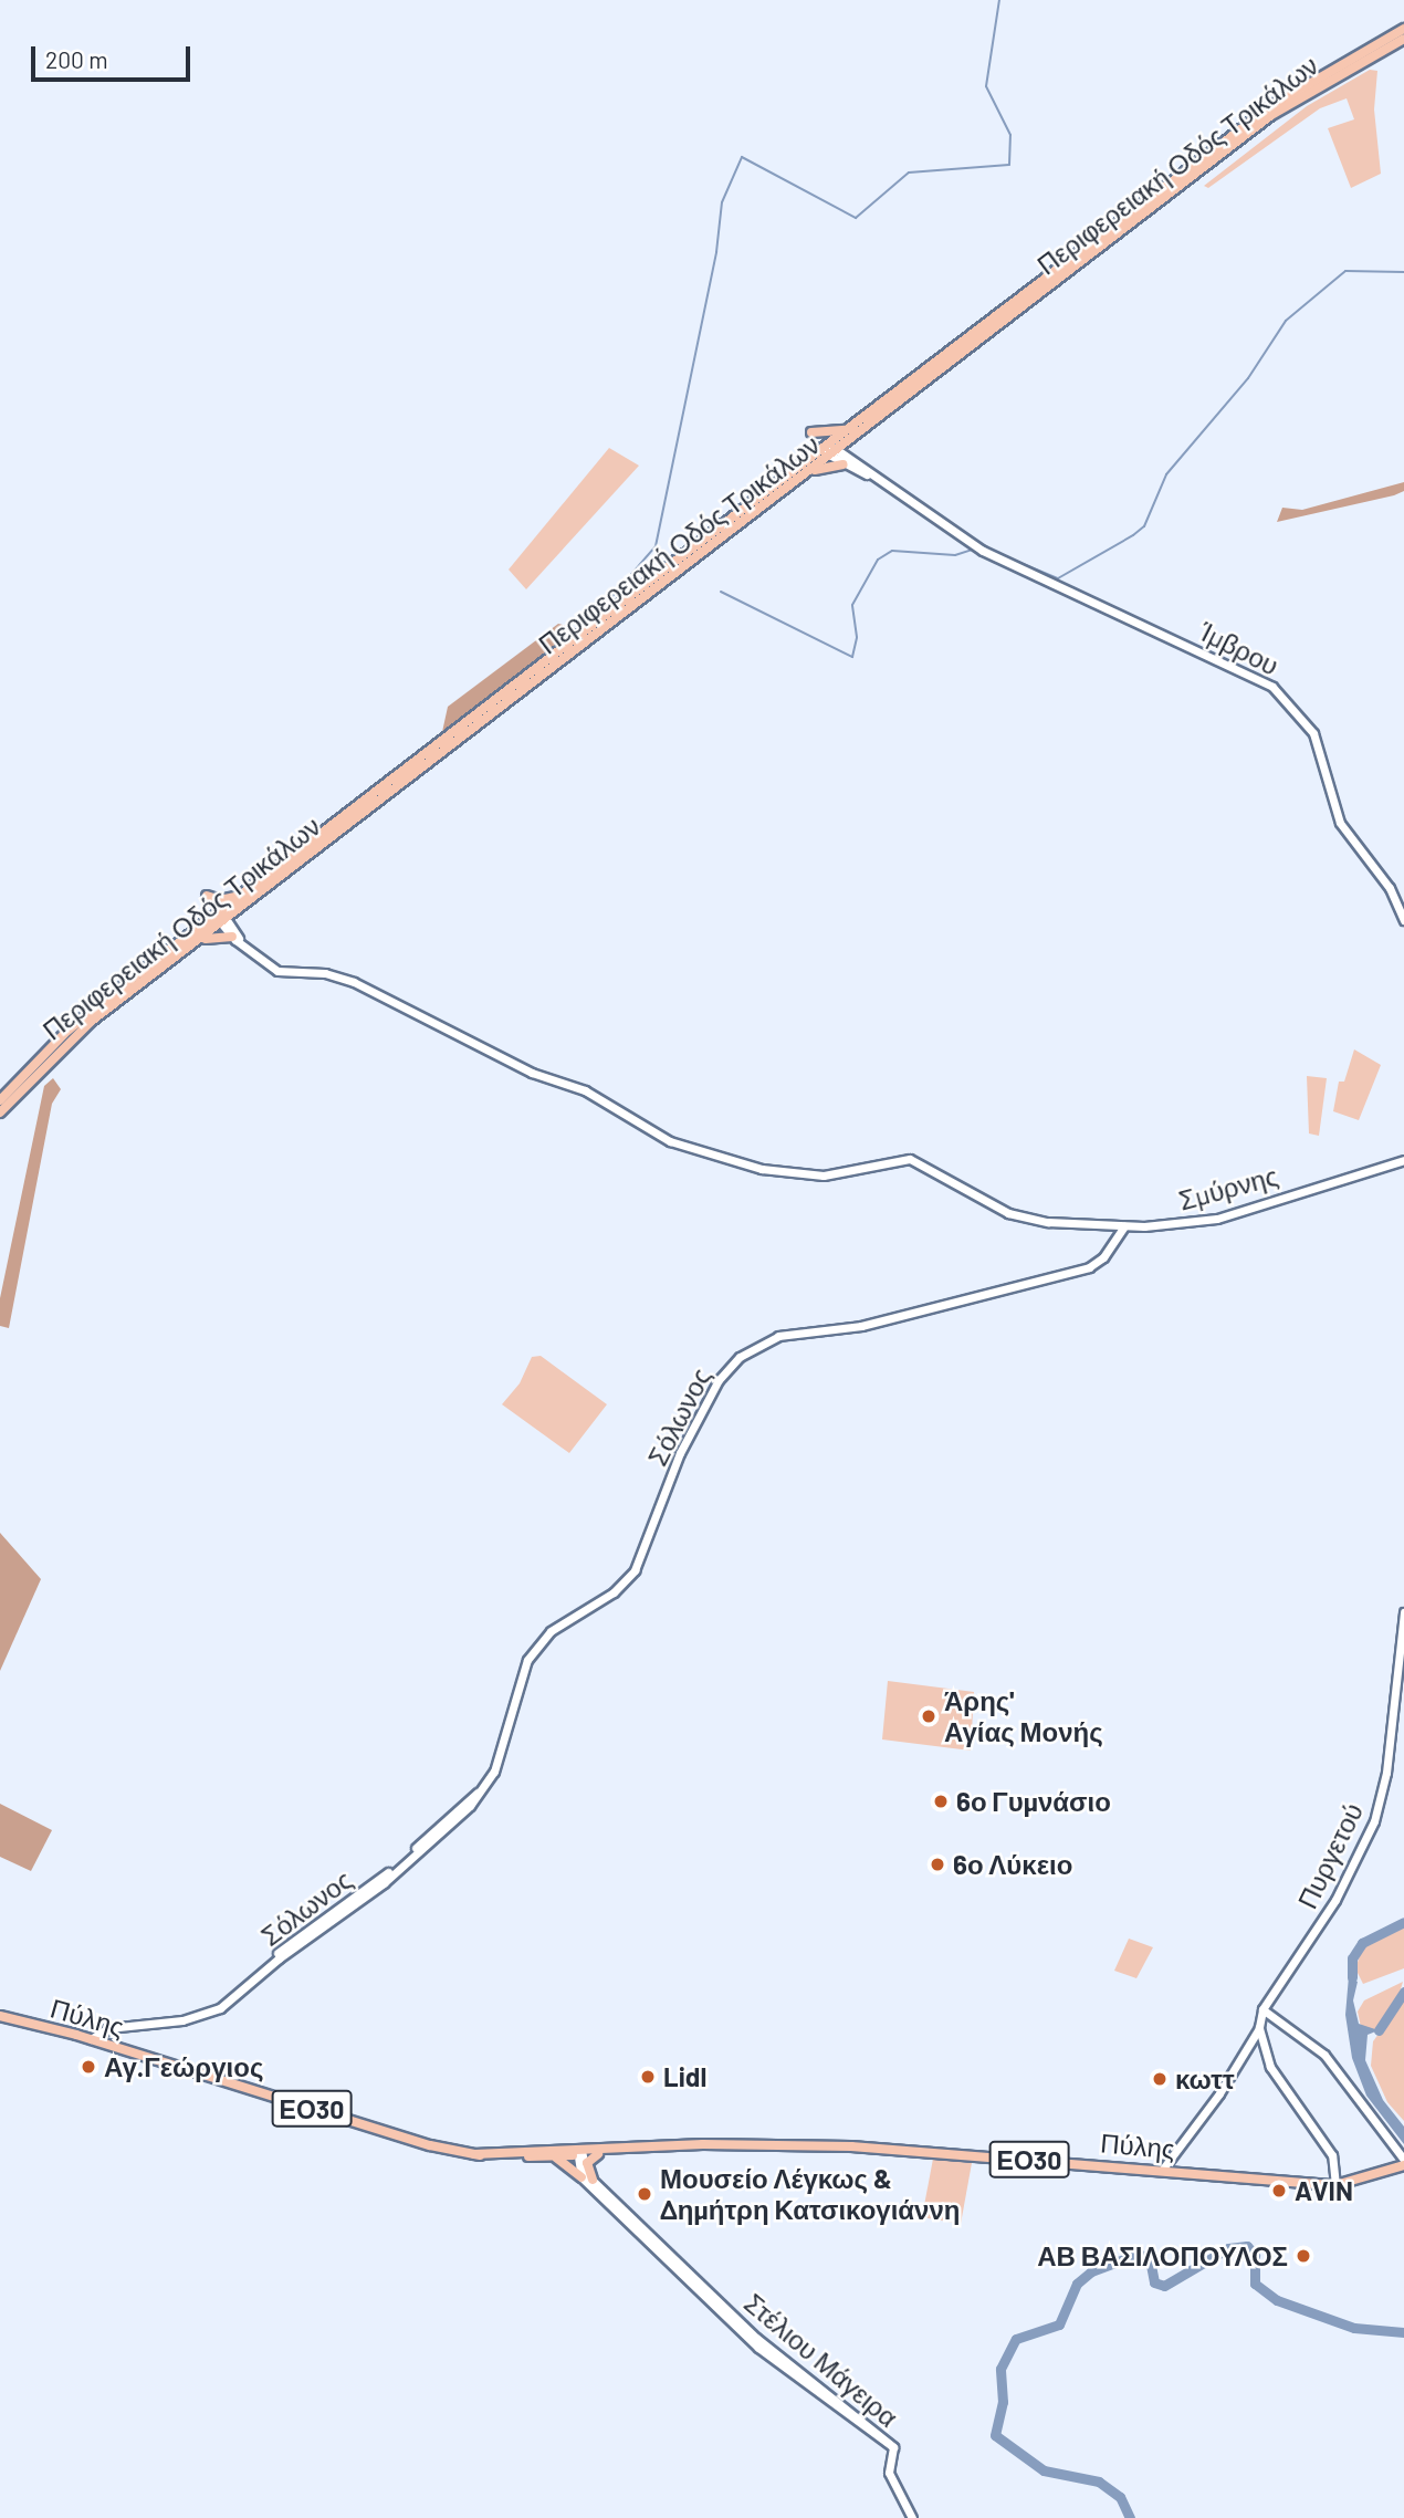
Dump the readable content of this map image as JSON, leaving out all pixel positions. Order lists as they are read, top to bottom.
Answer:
{
  "streets": {
    "main road": ["Περιφερειακή Οδός Τρικάλων", "Πύλης", "ΕΟ30"],
    "street": [
      "Ίμβρου",
      "Σμύρνης",
      "Σόλωνος",
      "Πυργετού",
      "Στέλιου Μάγειρα"
    ]
  },
  "crossings": [
    ["Περιφερειακή Οδός Τρικάλων", "Σμύρνης"],
    ["Σμύρνης", "Σόλωνος"],
    ["Σόλωνος", "Πύλης"]
  ],
  "places": [
    "Άρης' Αγίας Μονής",
    "6ο Γυμνάσιο",
    "6ο Λύκειο",
    "Αγ.Γεώργιος",
    "Lidl",
    "κωττ",
    "AVIN",
    "Μουσείο Λέγκως & Δημήτρη Κατσικογιάννη",
    "ΑΒ ΒΑΣΙΛΟΠΟΥΛΟΣ"
  ],
  "scale_bar": "200 m"
}
